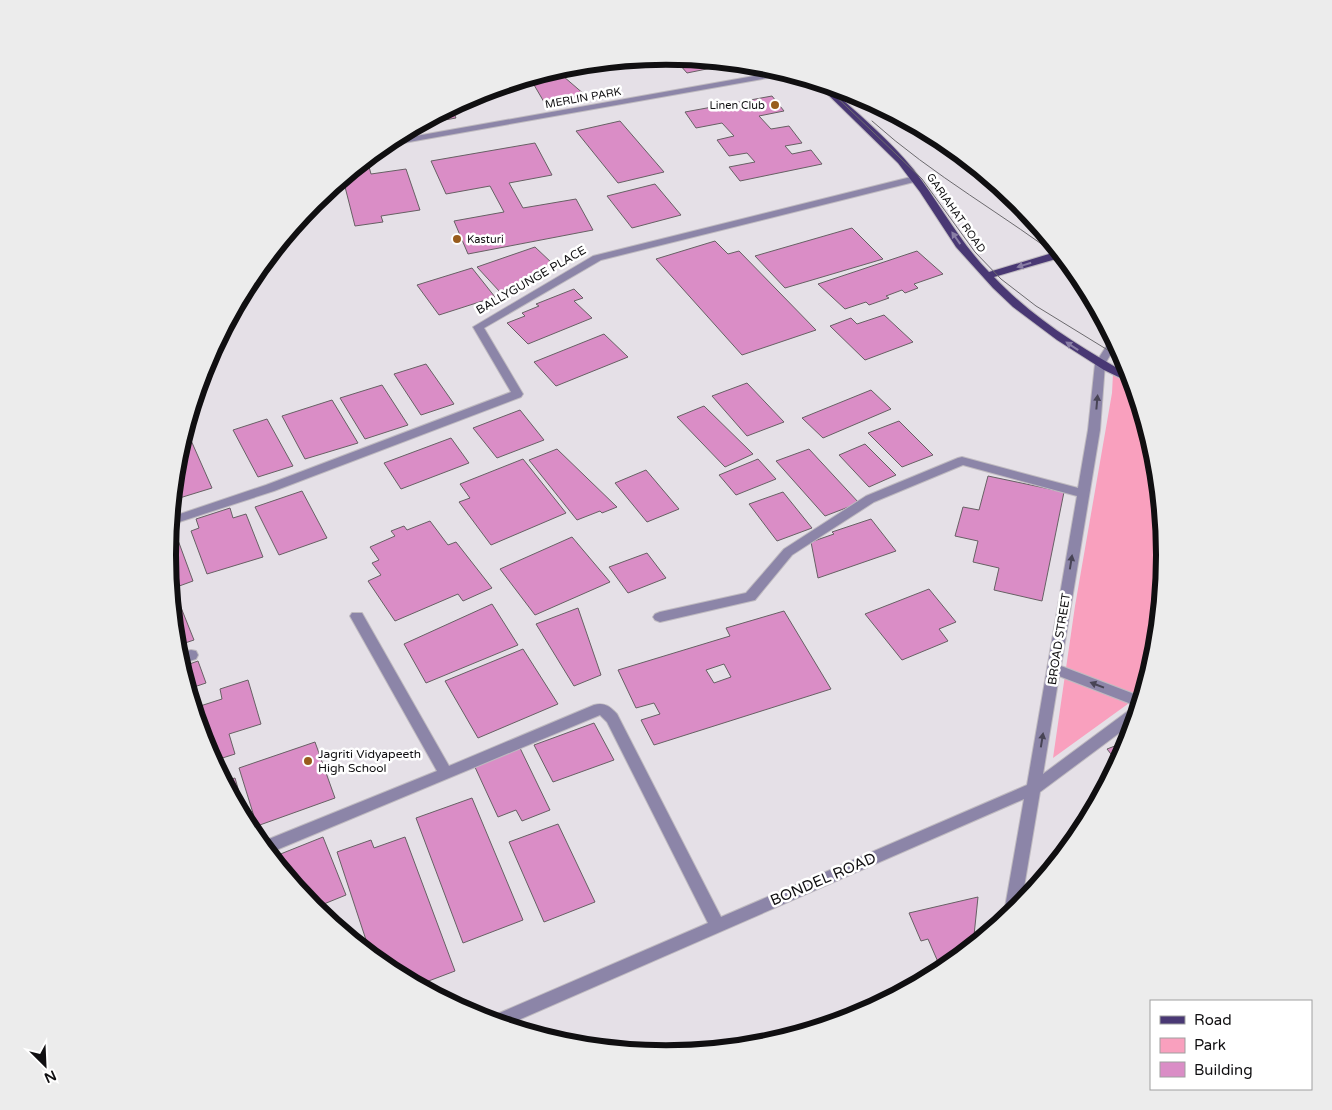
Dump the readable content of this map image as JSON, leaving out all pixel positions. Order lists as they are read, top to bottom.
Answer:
{
  "streets": {
    "main road": ["GARIAHAT ROAD"],
    "street": [
      "MERLIN PARK",
      "BALLYGUNGE PLACE",
      "BROAD STREET",
      "BONDEL ROAD"
    ]
  },
  "crossings": [
    ["GARIAHAT ROAD", "BALLYGUNGE PLACE"],
    ["GARIAHAT ROAD", "BROAD STREET"],
    ["BROAD STREET", "BONDEL ROAD"]
  ],
  "one_way": ["GARIAHAT ROAD", "BROAD STREET"],
  "places": ["Linen Club", "Kasturi", "Jagriti Vidyapeeth High School"],
  "legend": ["Road", "Park", "Building"],
  "north": "bottom right"
}
